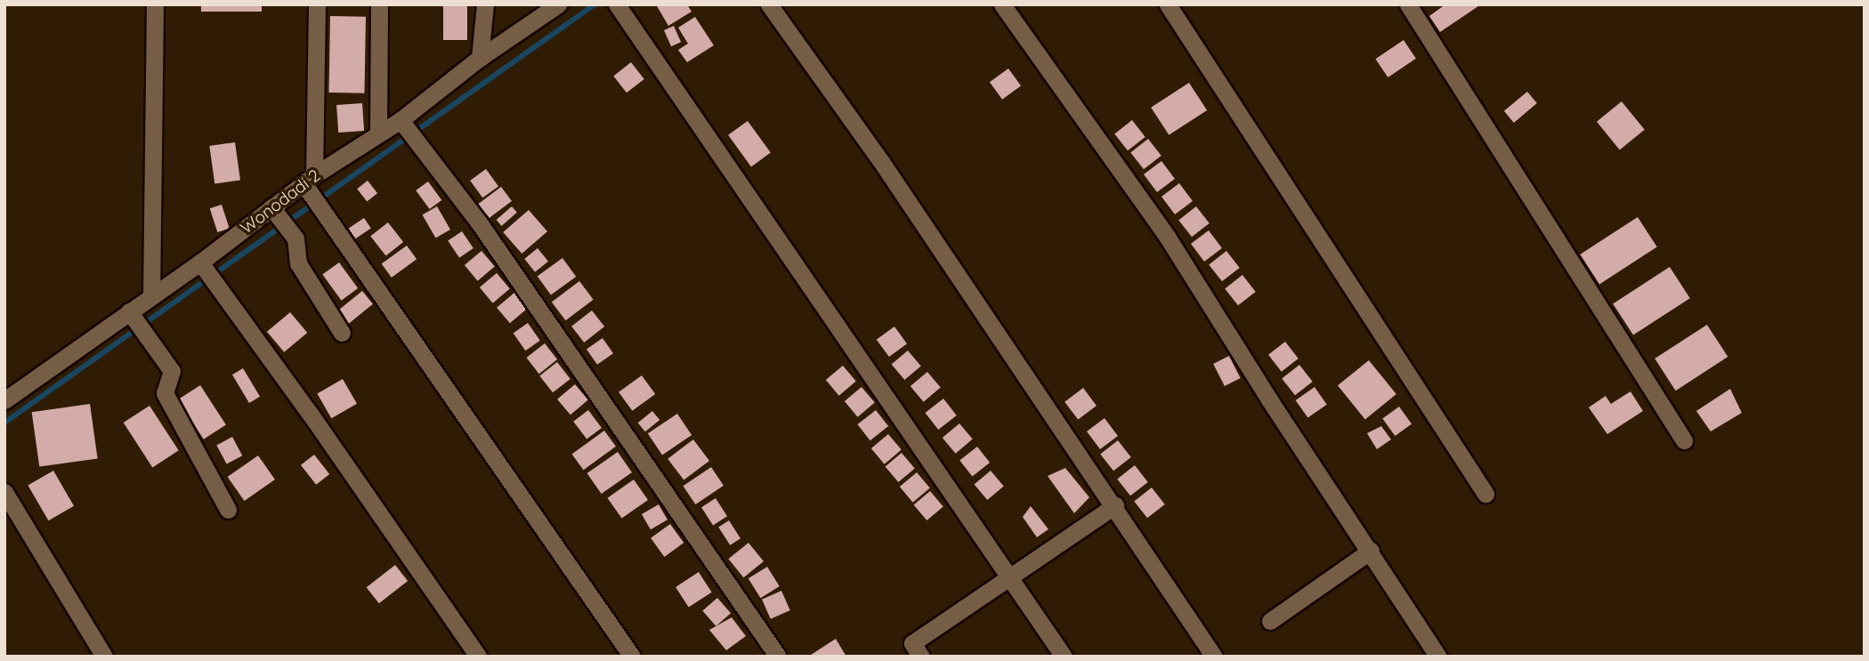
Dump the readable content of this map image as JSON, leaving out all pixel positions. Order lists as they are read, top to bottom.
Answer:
{
  "streets": {
    "street": ["Wonodadi 2"]
  }
}
